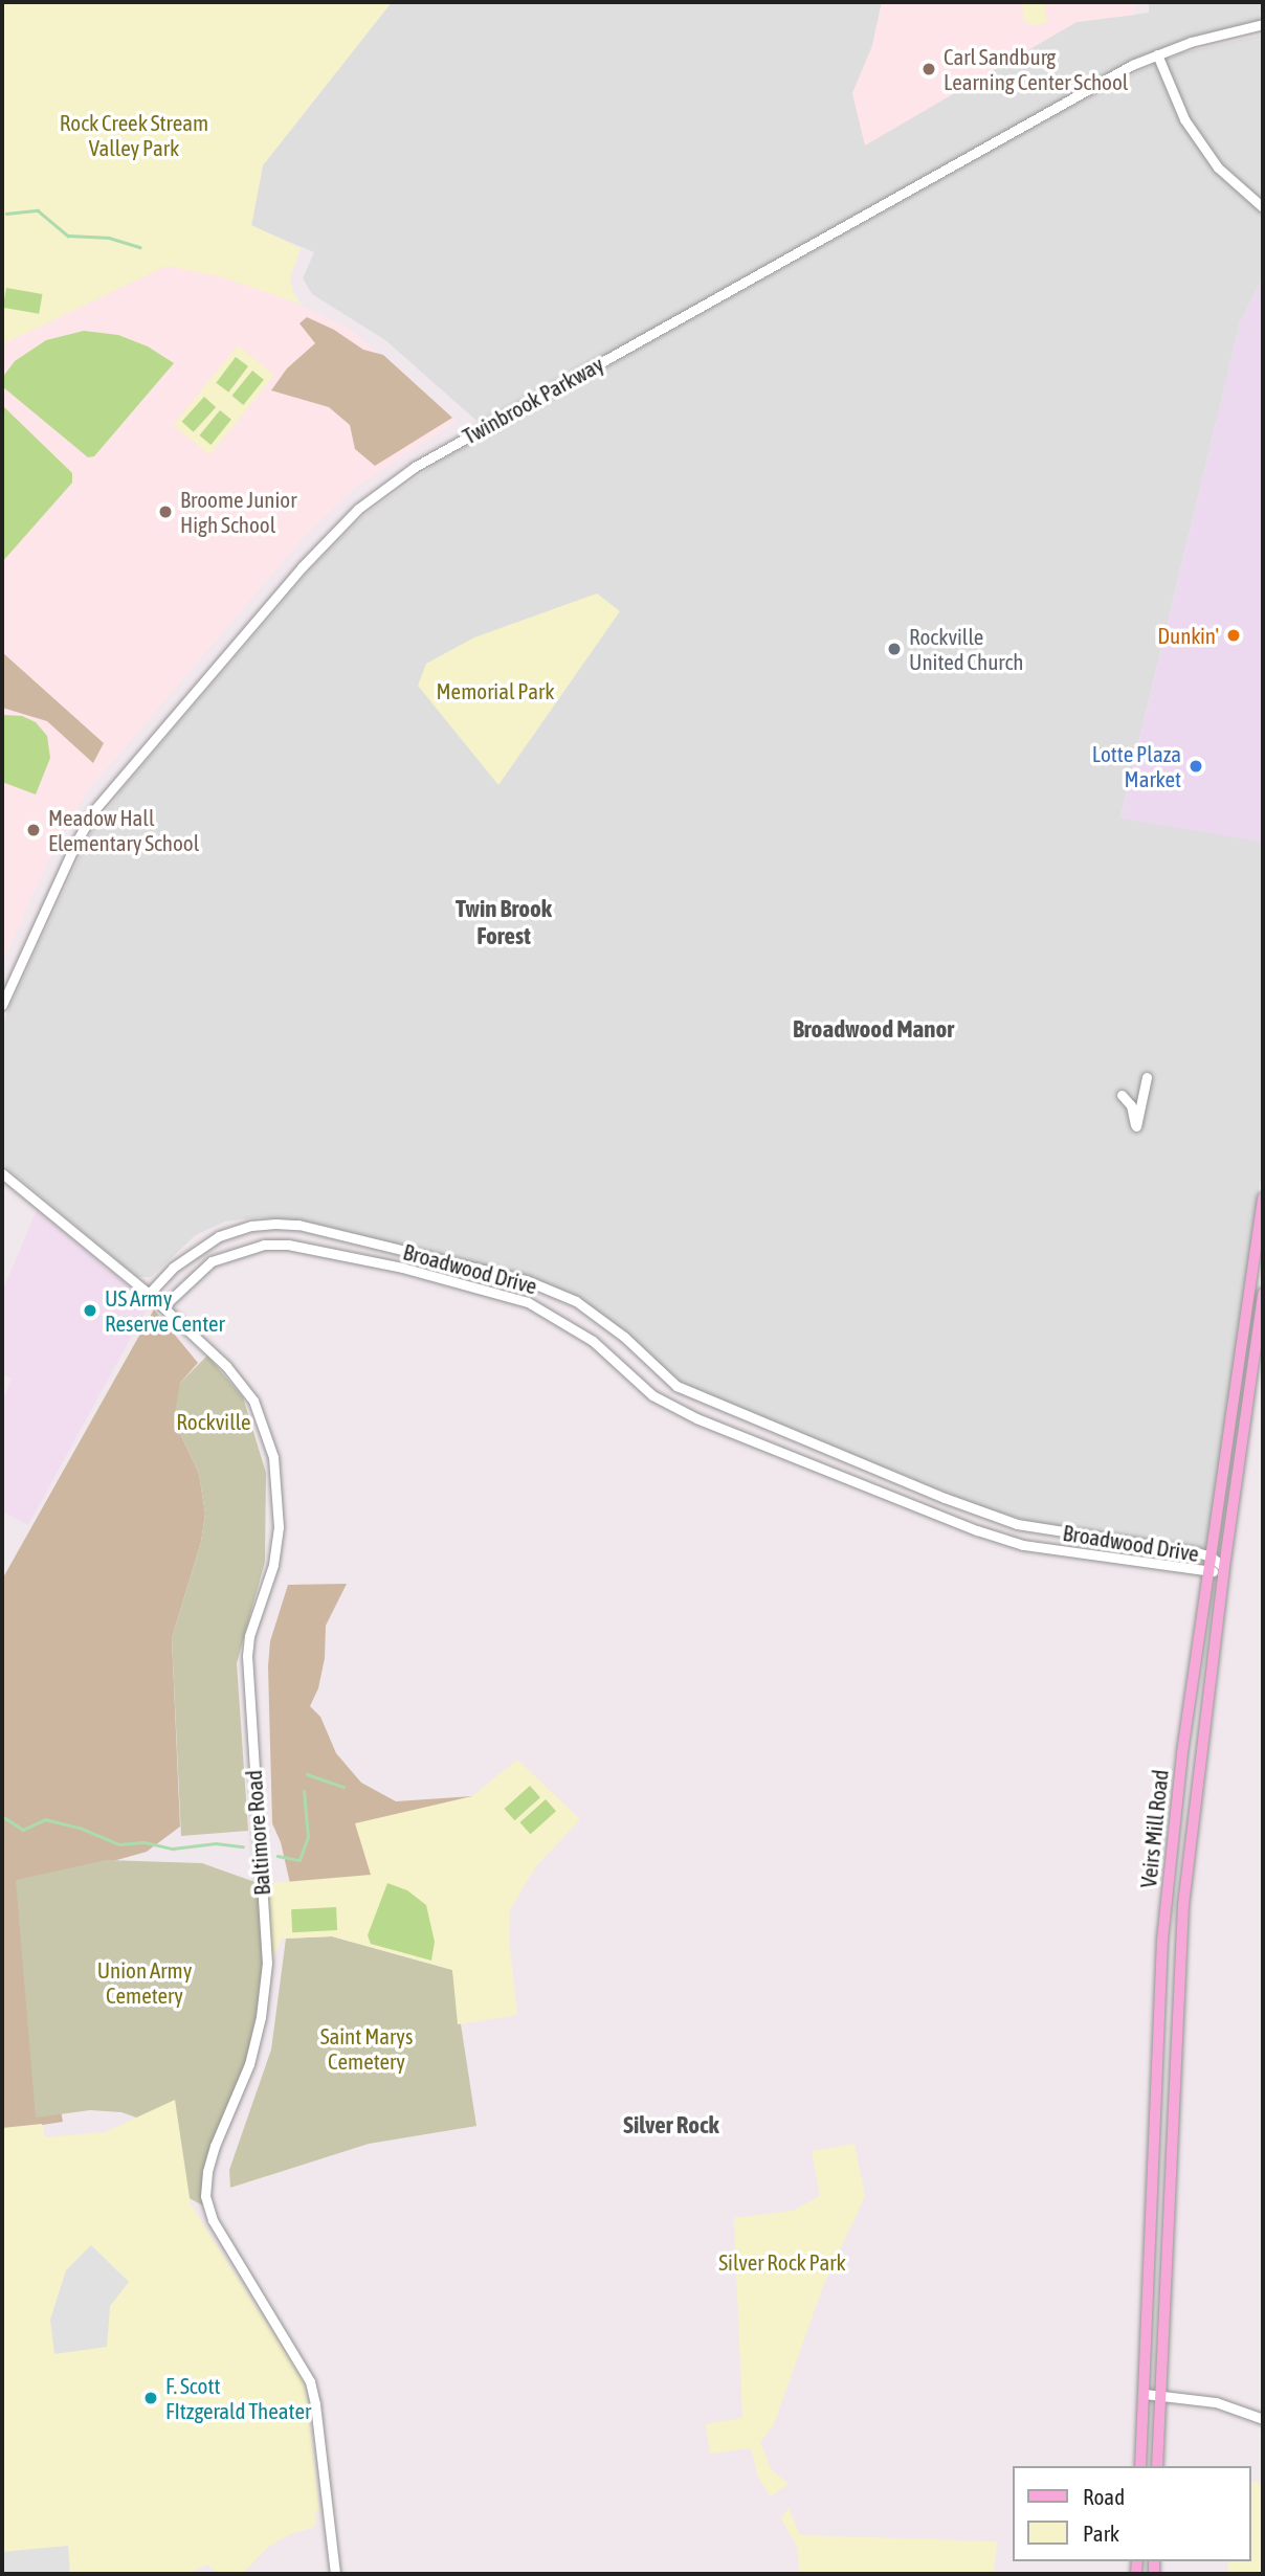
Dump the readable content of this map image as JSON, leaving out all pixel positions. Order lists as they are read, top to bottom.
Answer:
{
  "streets": {
    "main road": ["Veirs Mill Road"],
    "street": ["Twinbrook Parkway", "Broadwood Drive", "Baltimore Road"]
  },
  "crossings": [
    ["Broadwood Drive", "Veirs Mill Road"],
    ["Broadwood Drive", "Baltimore Road"]
  ],
  "districts": ["Twin Brook Forest", "Broadwood Manor", "Silver Rock"],
  "parks": [
    "Rock Creek Stream Valley Park",
    "Memorial Park",
    "Rockville",
    "Union Army Cemetery",
    "Saint Marys Cemetery",
    "Silver Rock Park"
  ],
  "places": [
    "Carl Sandburg Learning Center School",
    "Broome Junior High School",
    "Dunkin'",
    "Rockville United Church",
    "Lotte Plaza Market",
    "Meadow Hall Elementary School",
    "US Army Reserve Center",
    "F. Scott FItzgerald Theater"
  ],
  "legend": ["Road", "Park"]
}
